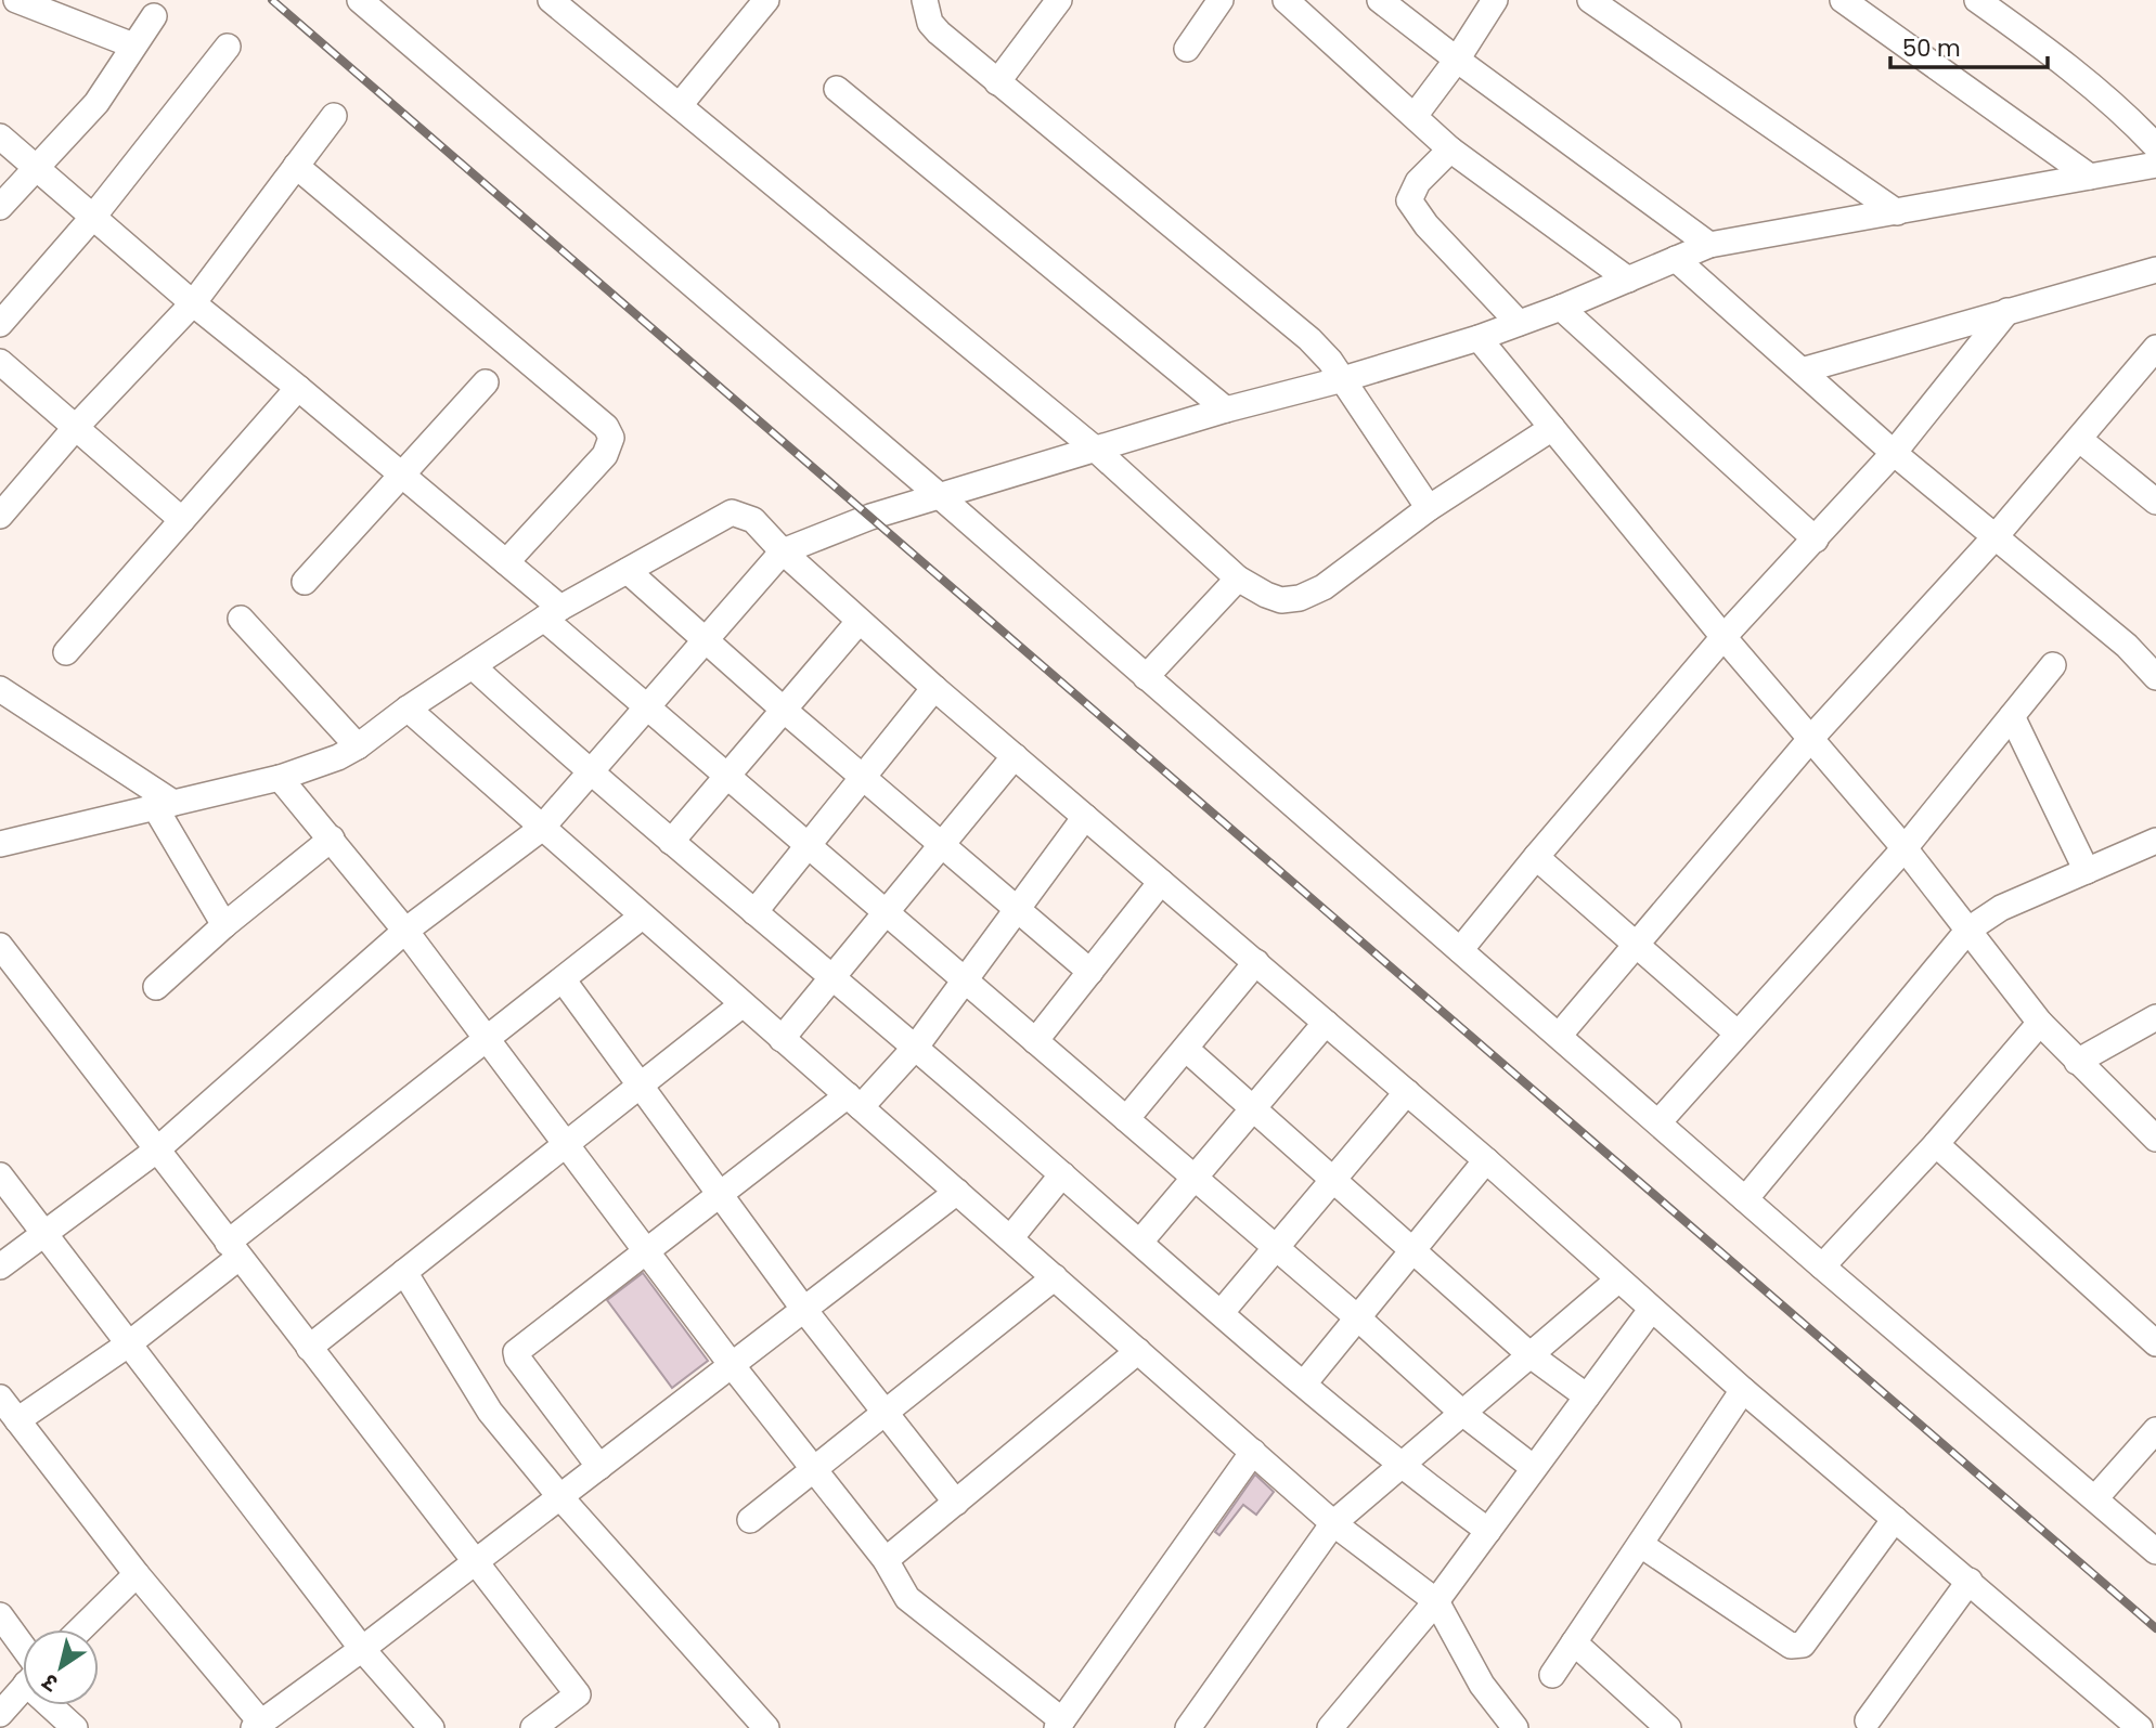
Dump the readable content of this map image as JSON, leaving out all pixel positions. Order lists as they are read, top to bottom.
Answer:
{
  "scale_bar": "50 m",
  "north": "bottom left"
}
